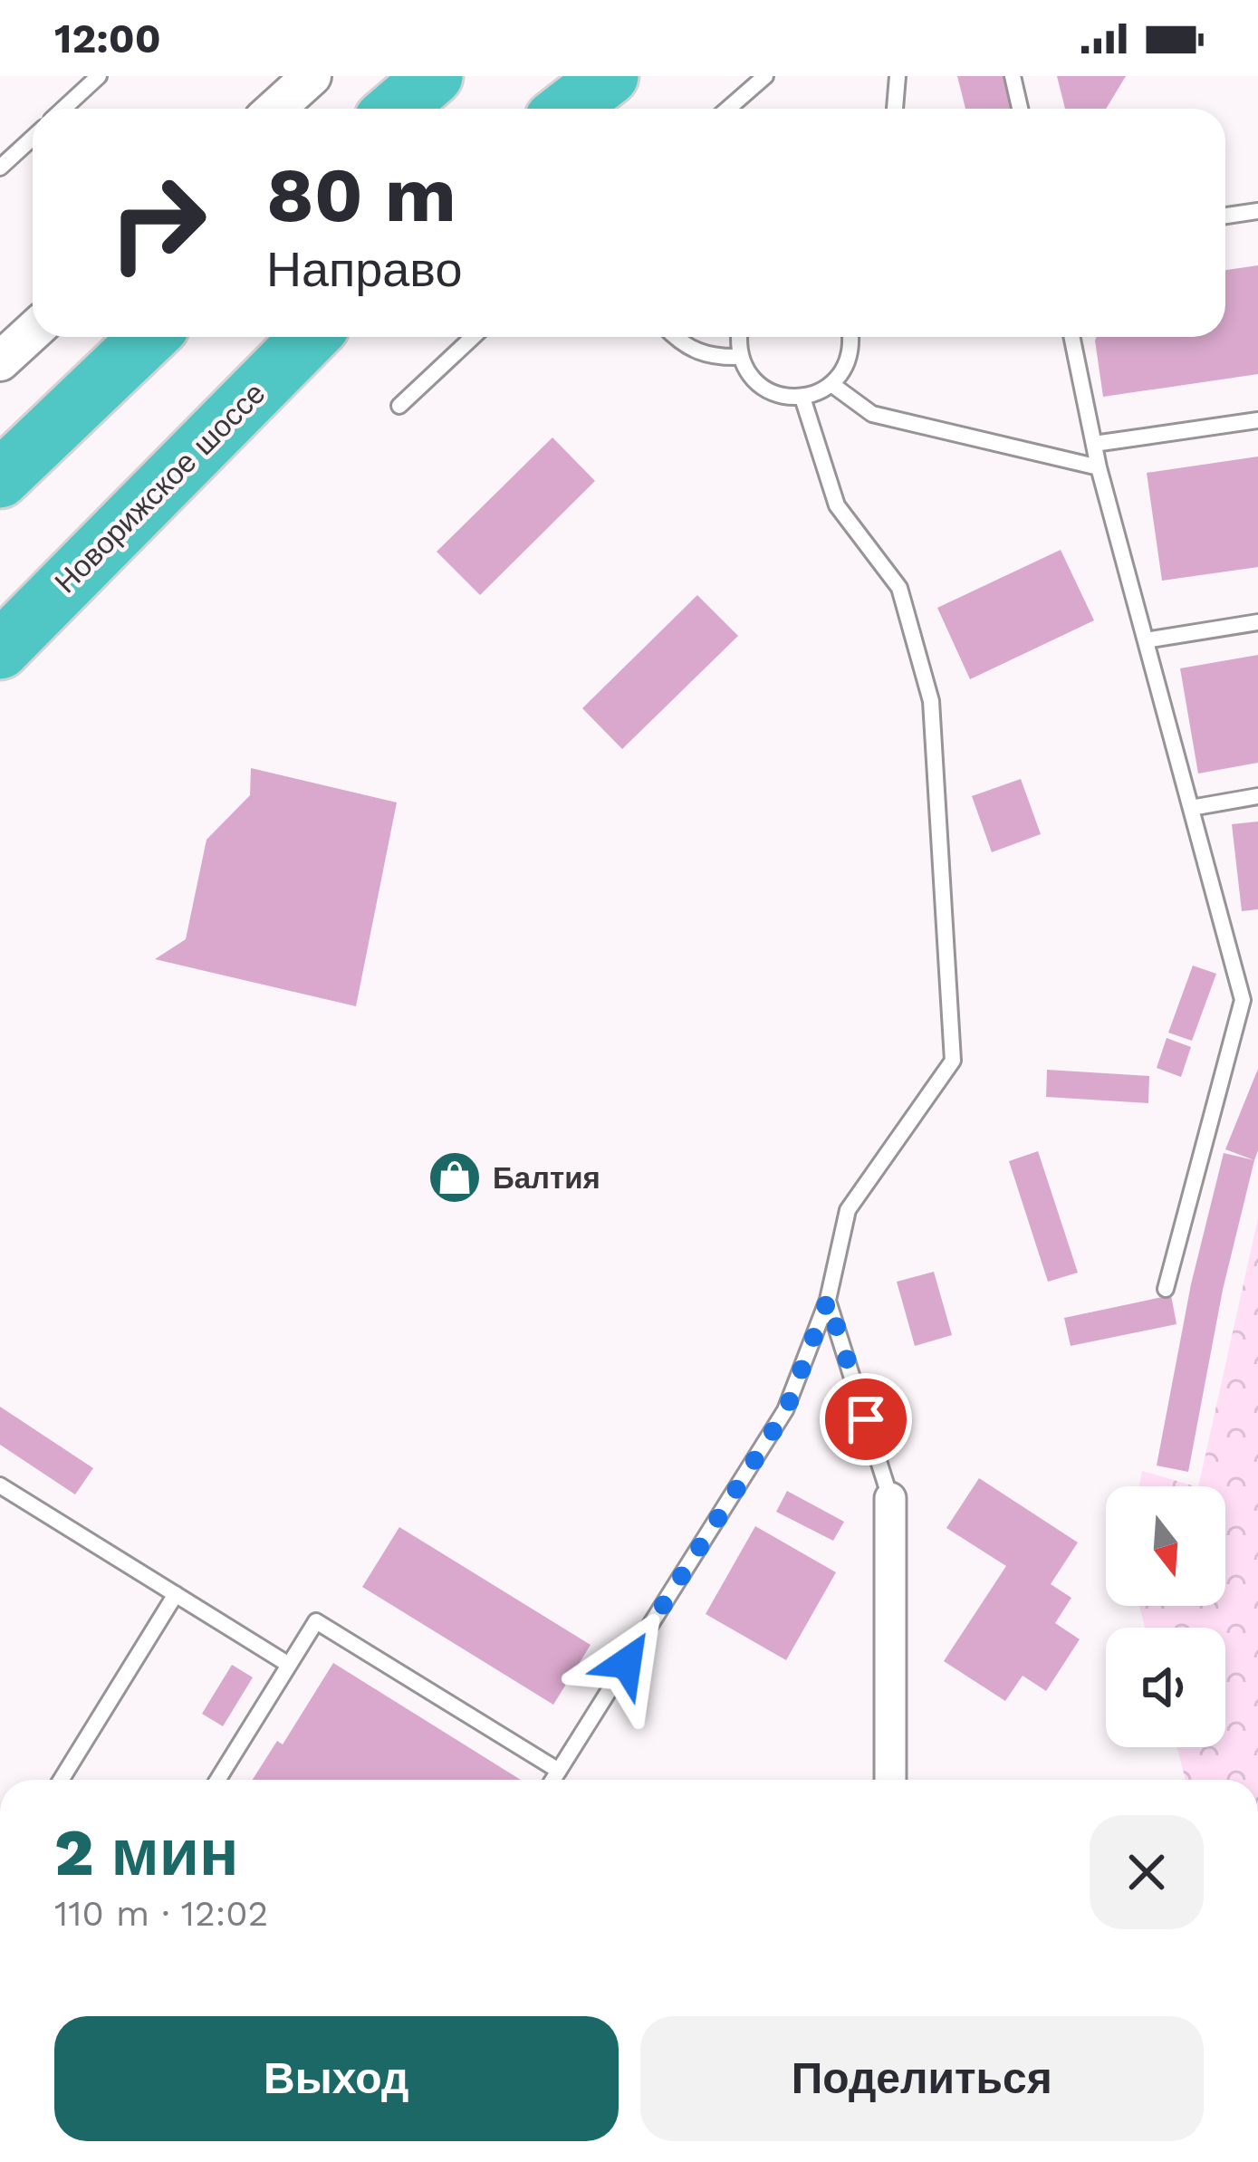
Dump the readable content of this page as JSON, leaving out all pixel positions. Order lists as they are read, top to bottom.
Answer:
{
  "streets": {
    "highway": ["Новорижское шоссе"]
  },
  "places": {
    "shop": ["Балтия"]
  },
  "north": "bottom",
  "page": {
    "status": "12:00",
    "turn": ["80 m", "Направо"],
    "heading": ["2 мин", "110 m · 12:02"],
    "buttons": ["Выход", "Поделиться"]
  }
}
